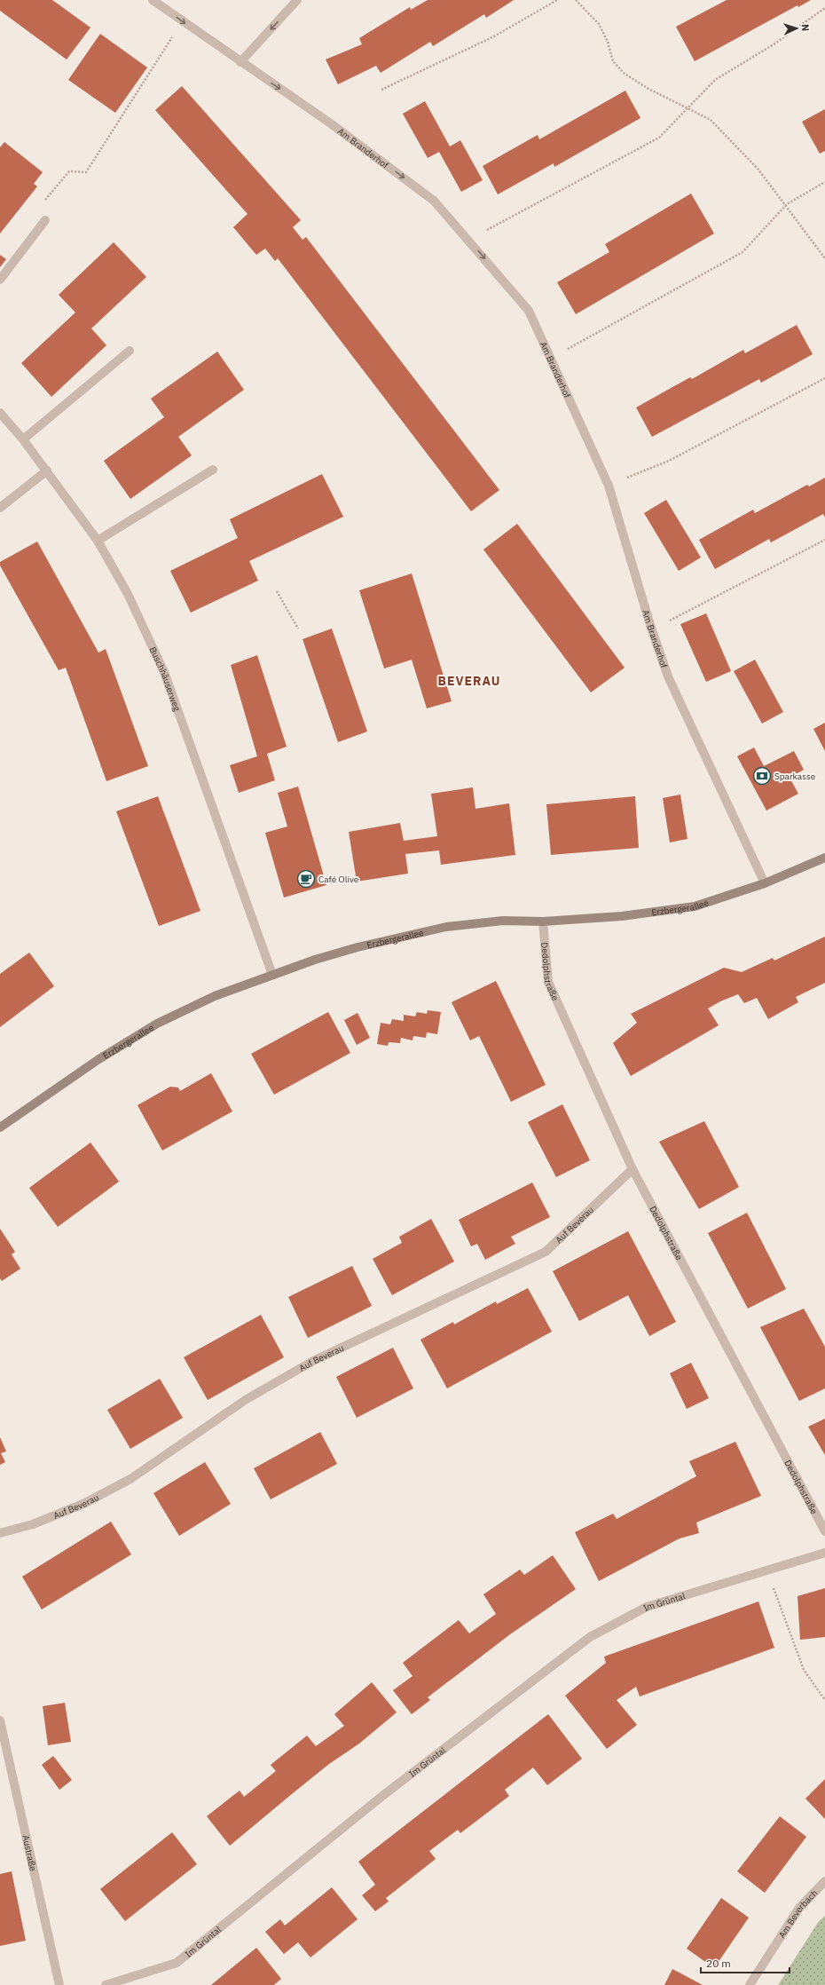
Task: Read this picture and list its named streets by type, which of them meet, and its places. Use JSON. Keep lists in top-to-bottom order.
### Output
{
  "streets": {
    "street": [
      "Am Branderhof",
      "Buschhäuserweg",
      "Erzbergerallee",
      "Dedolphstraße",
      "Auf Beverau",
      "Im Grüntal",
      "Austraße",
      "Am Beverbach"
    ]
  },
  "crossings": [
    ["Am Branderhof", "Erzbergerallee"],
    ["Buschhäuserweg", "Erzbergerallee"],
    ["Erzbergerallee", "Dedolphstraße"],
    ["Dedolphstraße", "Auf Beverau"]
  ],
  "one_way": ["Am Branderhof"],
  "districts": ["BEVERAU"],
  "places": {
    "bank": ["Sparkasse"],
    "cafe": ["Café Olive"]
  },
  "scale_bar": "20 m",
  "north": "right"
}
